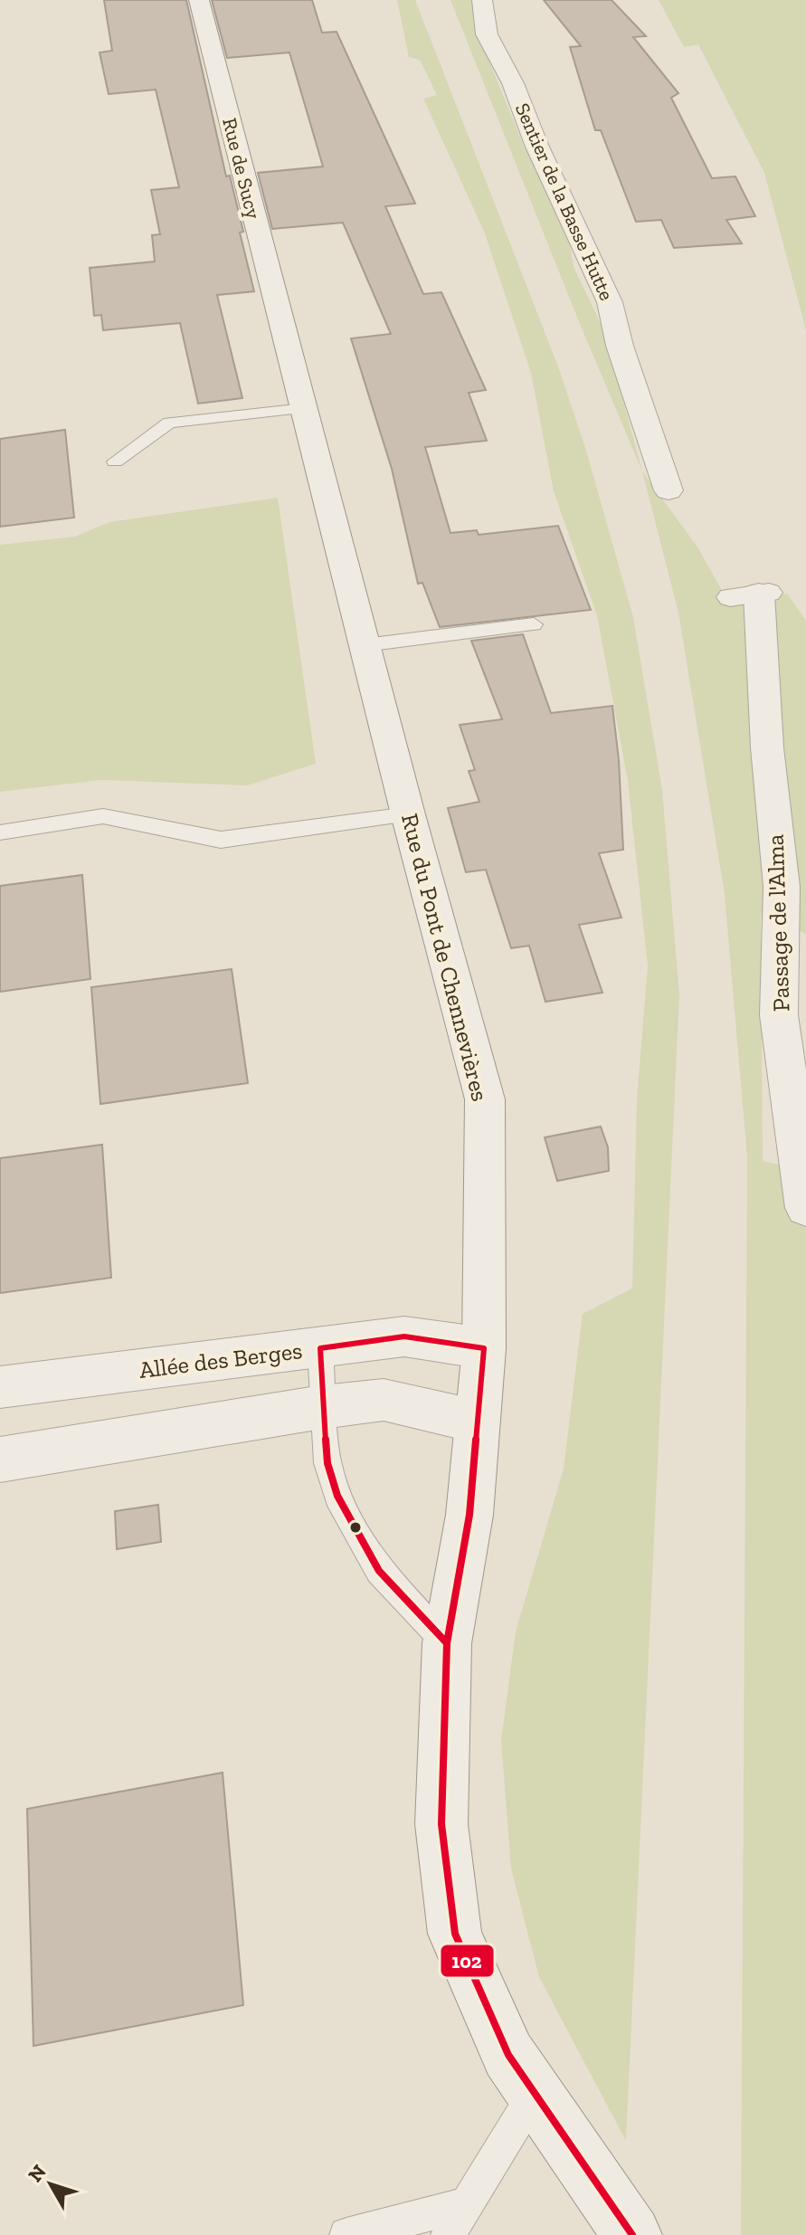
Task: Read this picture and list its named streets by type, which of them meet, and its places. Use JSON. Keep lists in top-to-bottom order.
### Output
{
  "streets": {
    "main road": [
      "Rue de Sucy",
      "Sentier de la Basse Hutte",
      "Passage de l'Alma",
      "Rue du Pont de Chennevières",
      "Allée des Berges"
    ]
  },
  "crossings": [
    ["Rue de Sucy", "Rue du Pont de Chennevières"],
    ["Rue du Pont de Chennevières", "Allée des Berges"]
  ],
  "lines": ["transit line 102"],
  "north": "top left"
}
